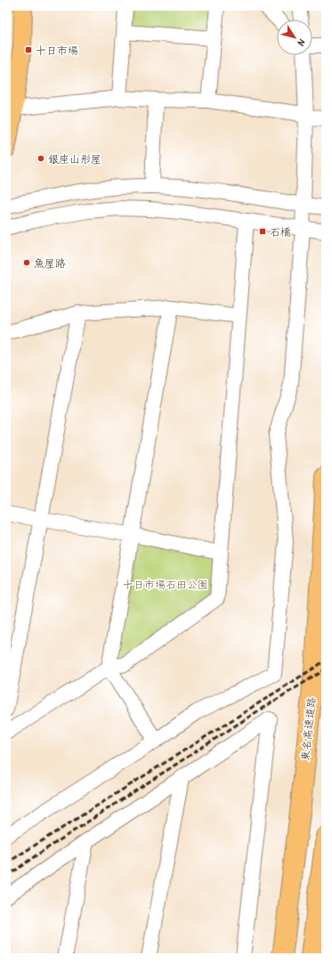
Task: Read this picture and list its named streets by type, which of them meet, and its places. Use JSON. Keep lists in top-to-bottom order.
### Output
{
  "streets": {
    "highway": ["東名高速道路"]
  },
  "parks": ["十日市場石田公園"],
  "places": {
    "transit": ["十日市場", "石橋"],
    "other": ["銀座山形屋", "魚屋路"]
  },
  "north": "bottom right"
}
